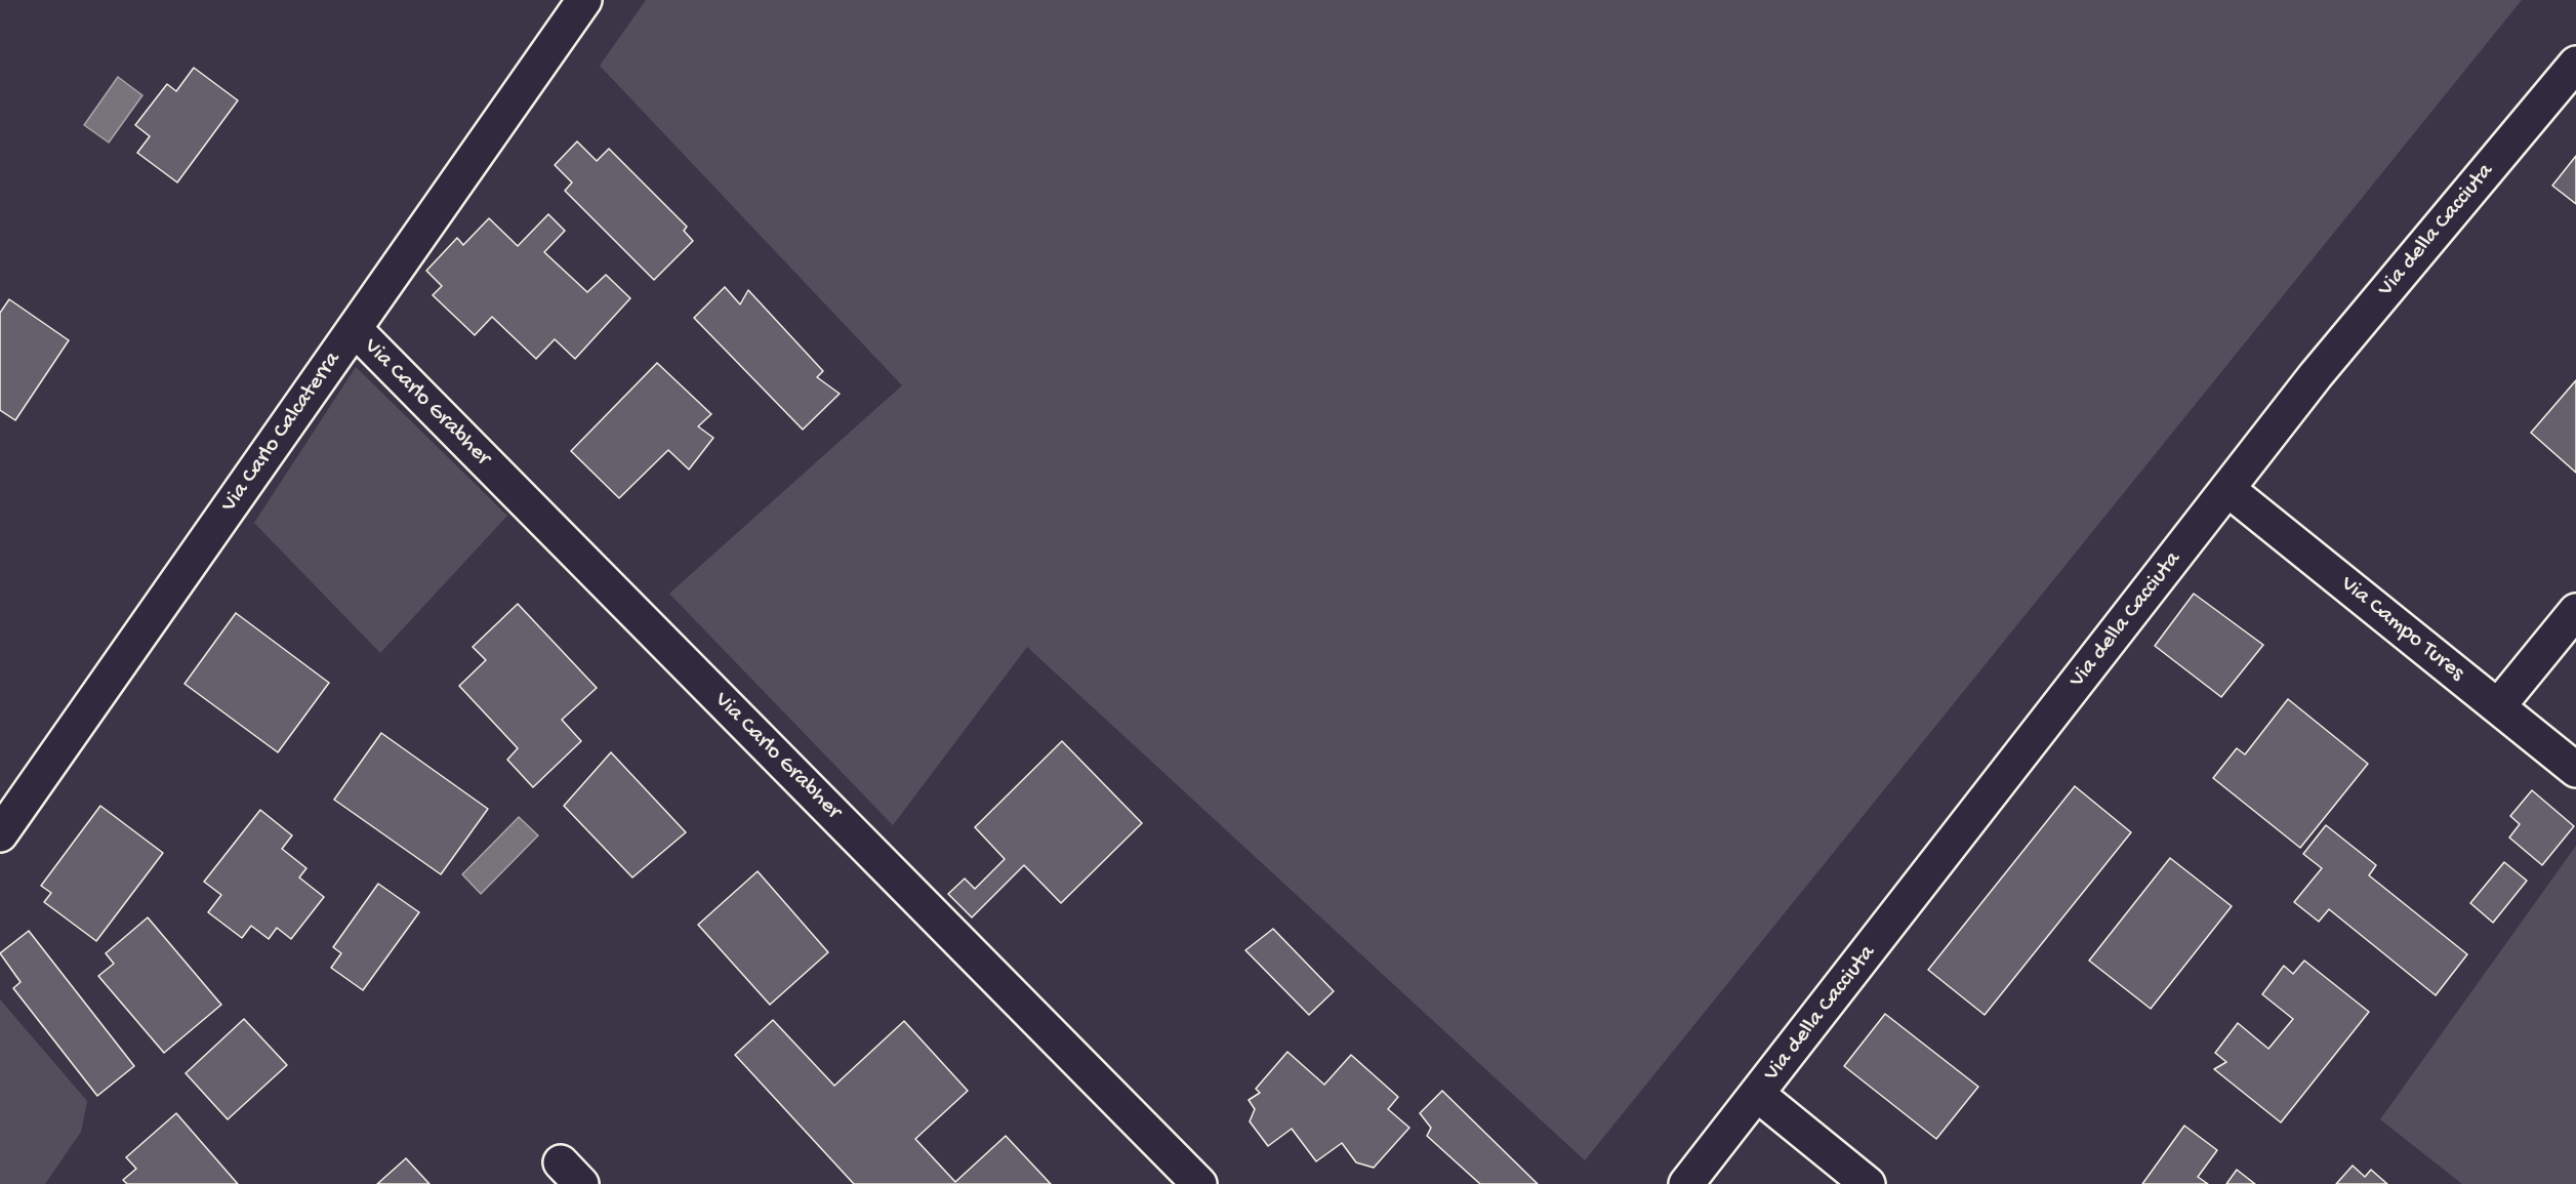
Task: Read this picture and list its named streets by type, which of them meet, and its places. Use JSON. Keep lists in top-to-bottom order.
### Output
{
  "streets": {
    "street": [
      "Via della Cacciuta",
      "Via Carlo Grabher",
      "Via Carlo Calcaterra",
      "Via Campo Tures"
    ]
  },
  "crossings": [
    ["Via della Cacciuta", "Via Campo Tures"],
    ["Via Carlo Grabher", "Via Carlo Calcaterra"]
  ]
}
